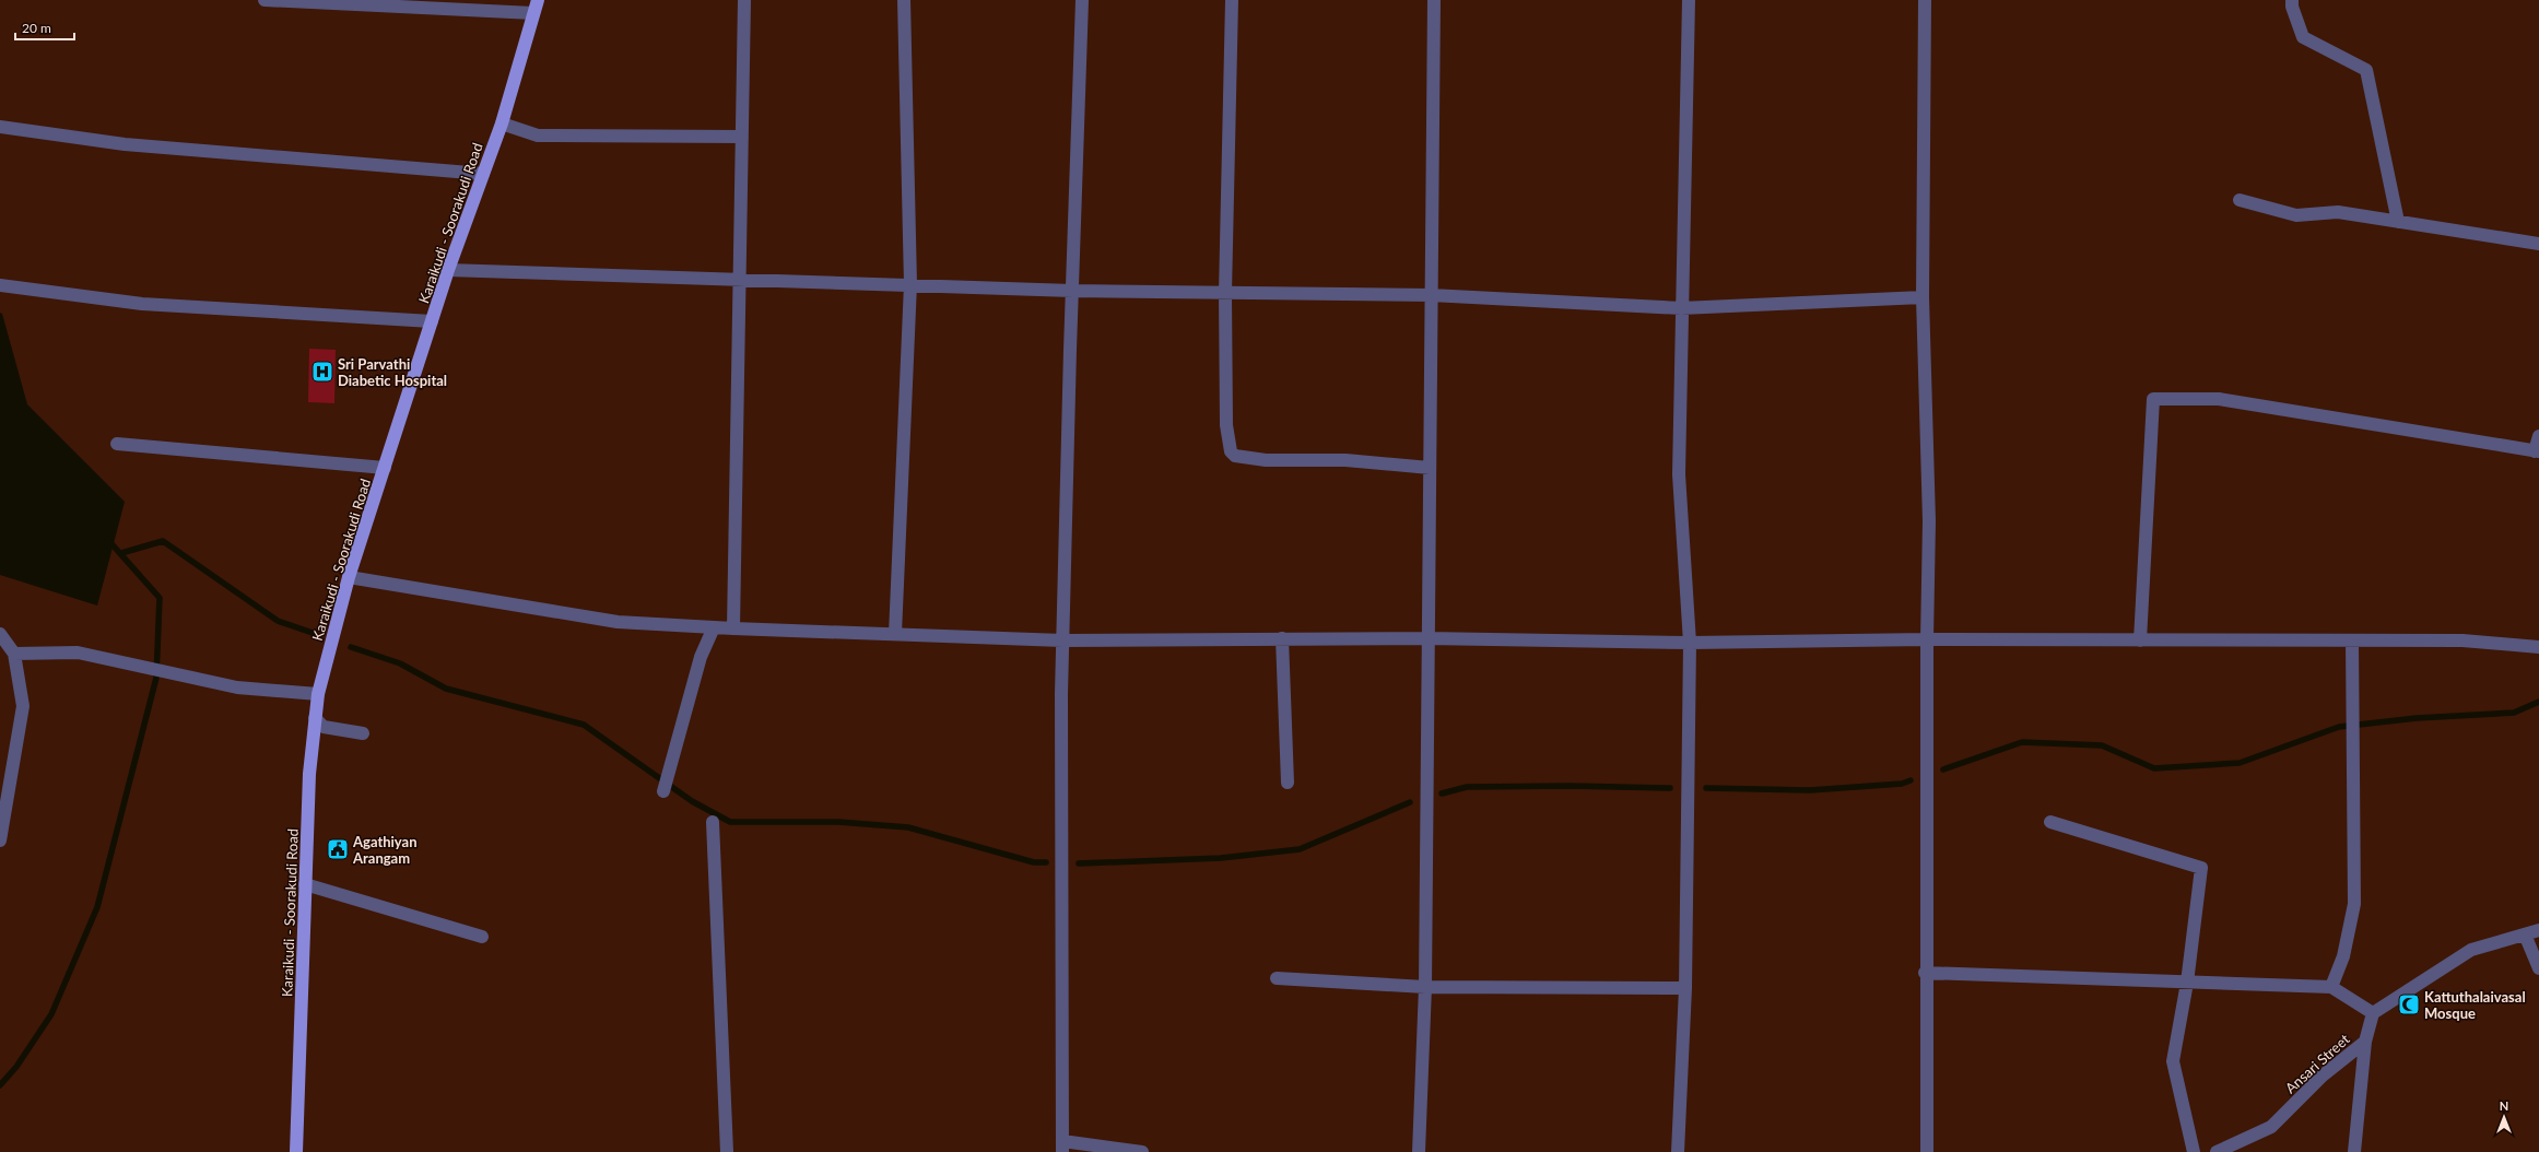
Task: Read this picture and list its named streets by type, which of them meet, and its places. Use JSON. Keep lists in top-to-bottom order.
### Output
{
  "streets": {
    "main road": ["Karaikudi - Soorakudi Road"],
    "street": ["Ansari Street"]
  },
  "places": {
    "hospital": ["Sri Parvathi Diabetic Hospital"],
    "public building": ["Agathiyan Arangam"],
    "mosque": ["Kattuthalaivasal Mosque"]
  },
  "scale_bar": "20 m",
  "north": "top"
}
